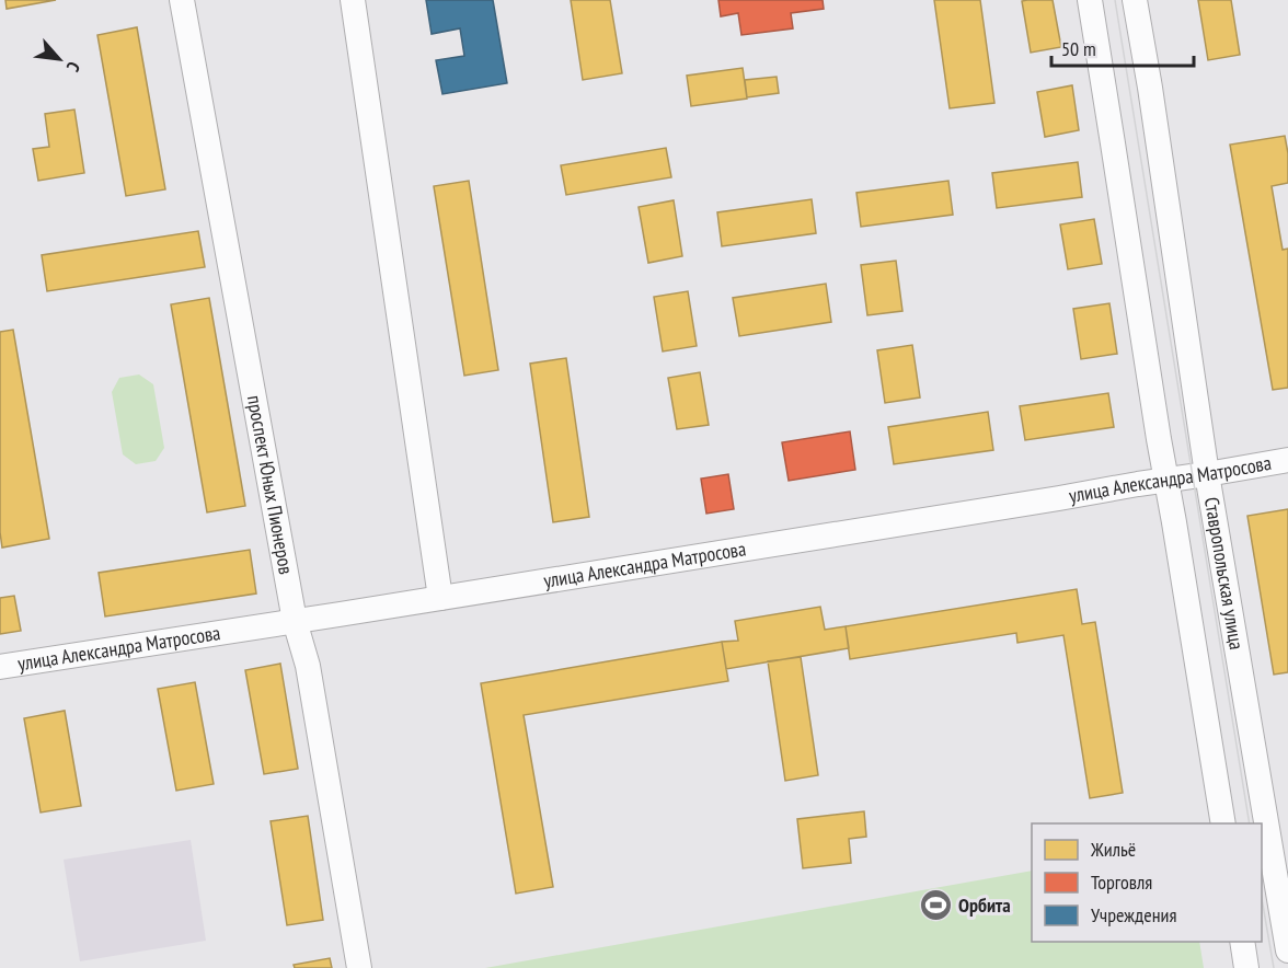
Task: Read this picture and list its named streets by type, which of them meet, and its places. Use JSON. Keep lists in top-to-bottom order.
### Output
{
  "streets": {
    "street": ["улица Александра Матросова", "проспект Юных Пионеров", "Ставропольская улица"]
  },
  "crossings": [
    ["улица Александра Матросова", "проспект Юных Пионеров"],
    ["улица Александра Матросова", "Ставропольская улица"]
  ],
  "places": {
    "sports": ["Орбита"]
  },
  "legend": ["Жильё", "Торговля", "Учреждения"],
  "scale_bar": "50 m",
  "north": "bottom right"
}
